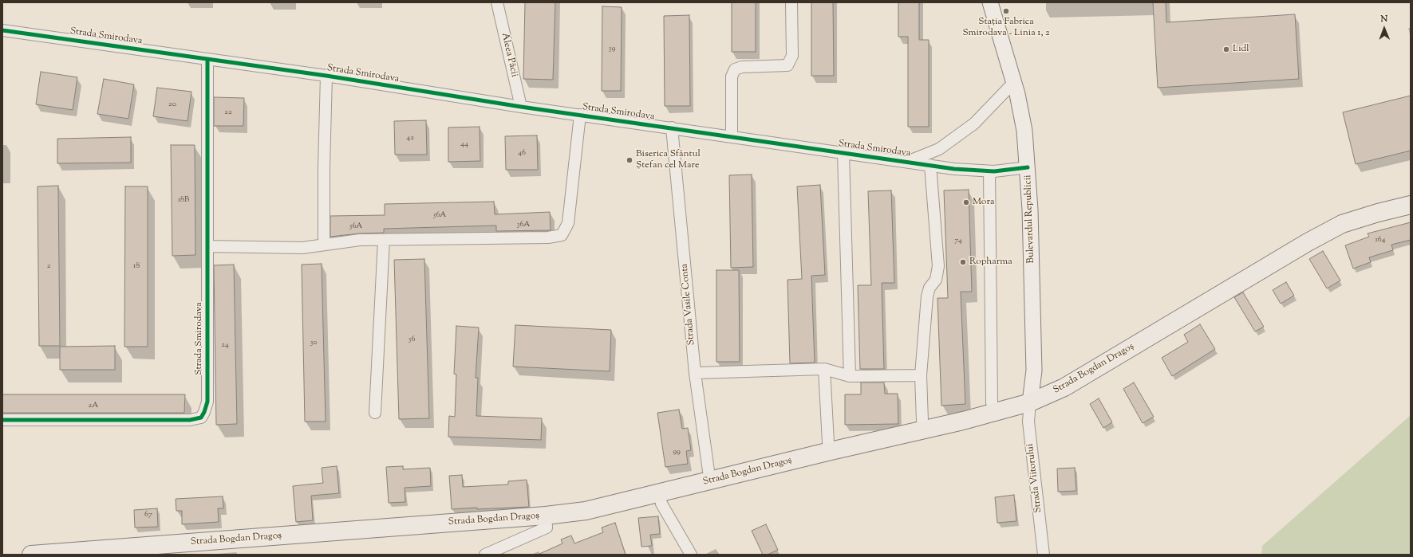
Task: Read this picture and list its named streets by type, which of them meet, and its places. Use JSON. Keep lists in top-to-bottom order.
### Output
{
  "streets": {
    "main road": ["Bulevardul Republicii", "Strada Bogdan Dragoș"],
    "street": [
      "Strada Smirodava",
      "Aleea Păcii",
      "Strada Vasile Conta",
      "Strada Viitorului"
    ]
  },
  "crossings": [
    ["Strada Smirodava", "Aleea Păcii"],
    ["Strada Smirodava", "Bulevardul Republicii"],
    ["Strada Smirodava", "Strada Vasile Conta"],
    ["Bulevardul Republicii", "Strada Bogdan Dragoș"],
    ["Bulevardul Republicii", "Strada Viitorului"],
    ["Strada Vasile Conta", "Strada Bogdan Dragoș"],
    ["Strada Bogdan Dragoș", "Strada Viitorului"]
  ],
  "places": [
    "Stația Fabrica Smirodava - Linia 1, 2",
    "Lidl",
    "Biserica Sfântul Ștefan cel Mare",
    "Mora",
    "Ropharma"
  ],
  "house_numbers": [
    "39",
    "20",
    "22",
    "42",
    "44",
    "46",
    "18B",
    "36A",
    "36A",
    "36A",
    "164",
    "74",
    "2",
    "18",
    "36",
    "30",
    "24",
    "2A",
    "99",
    "67"
  ],
  "north": "top"
}
